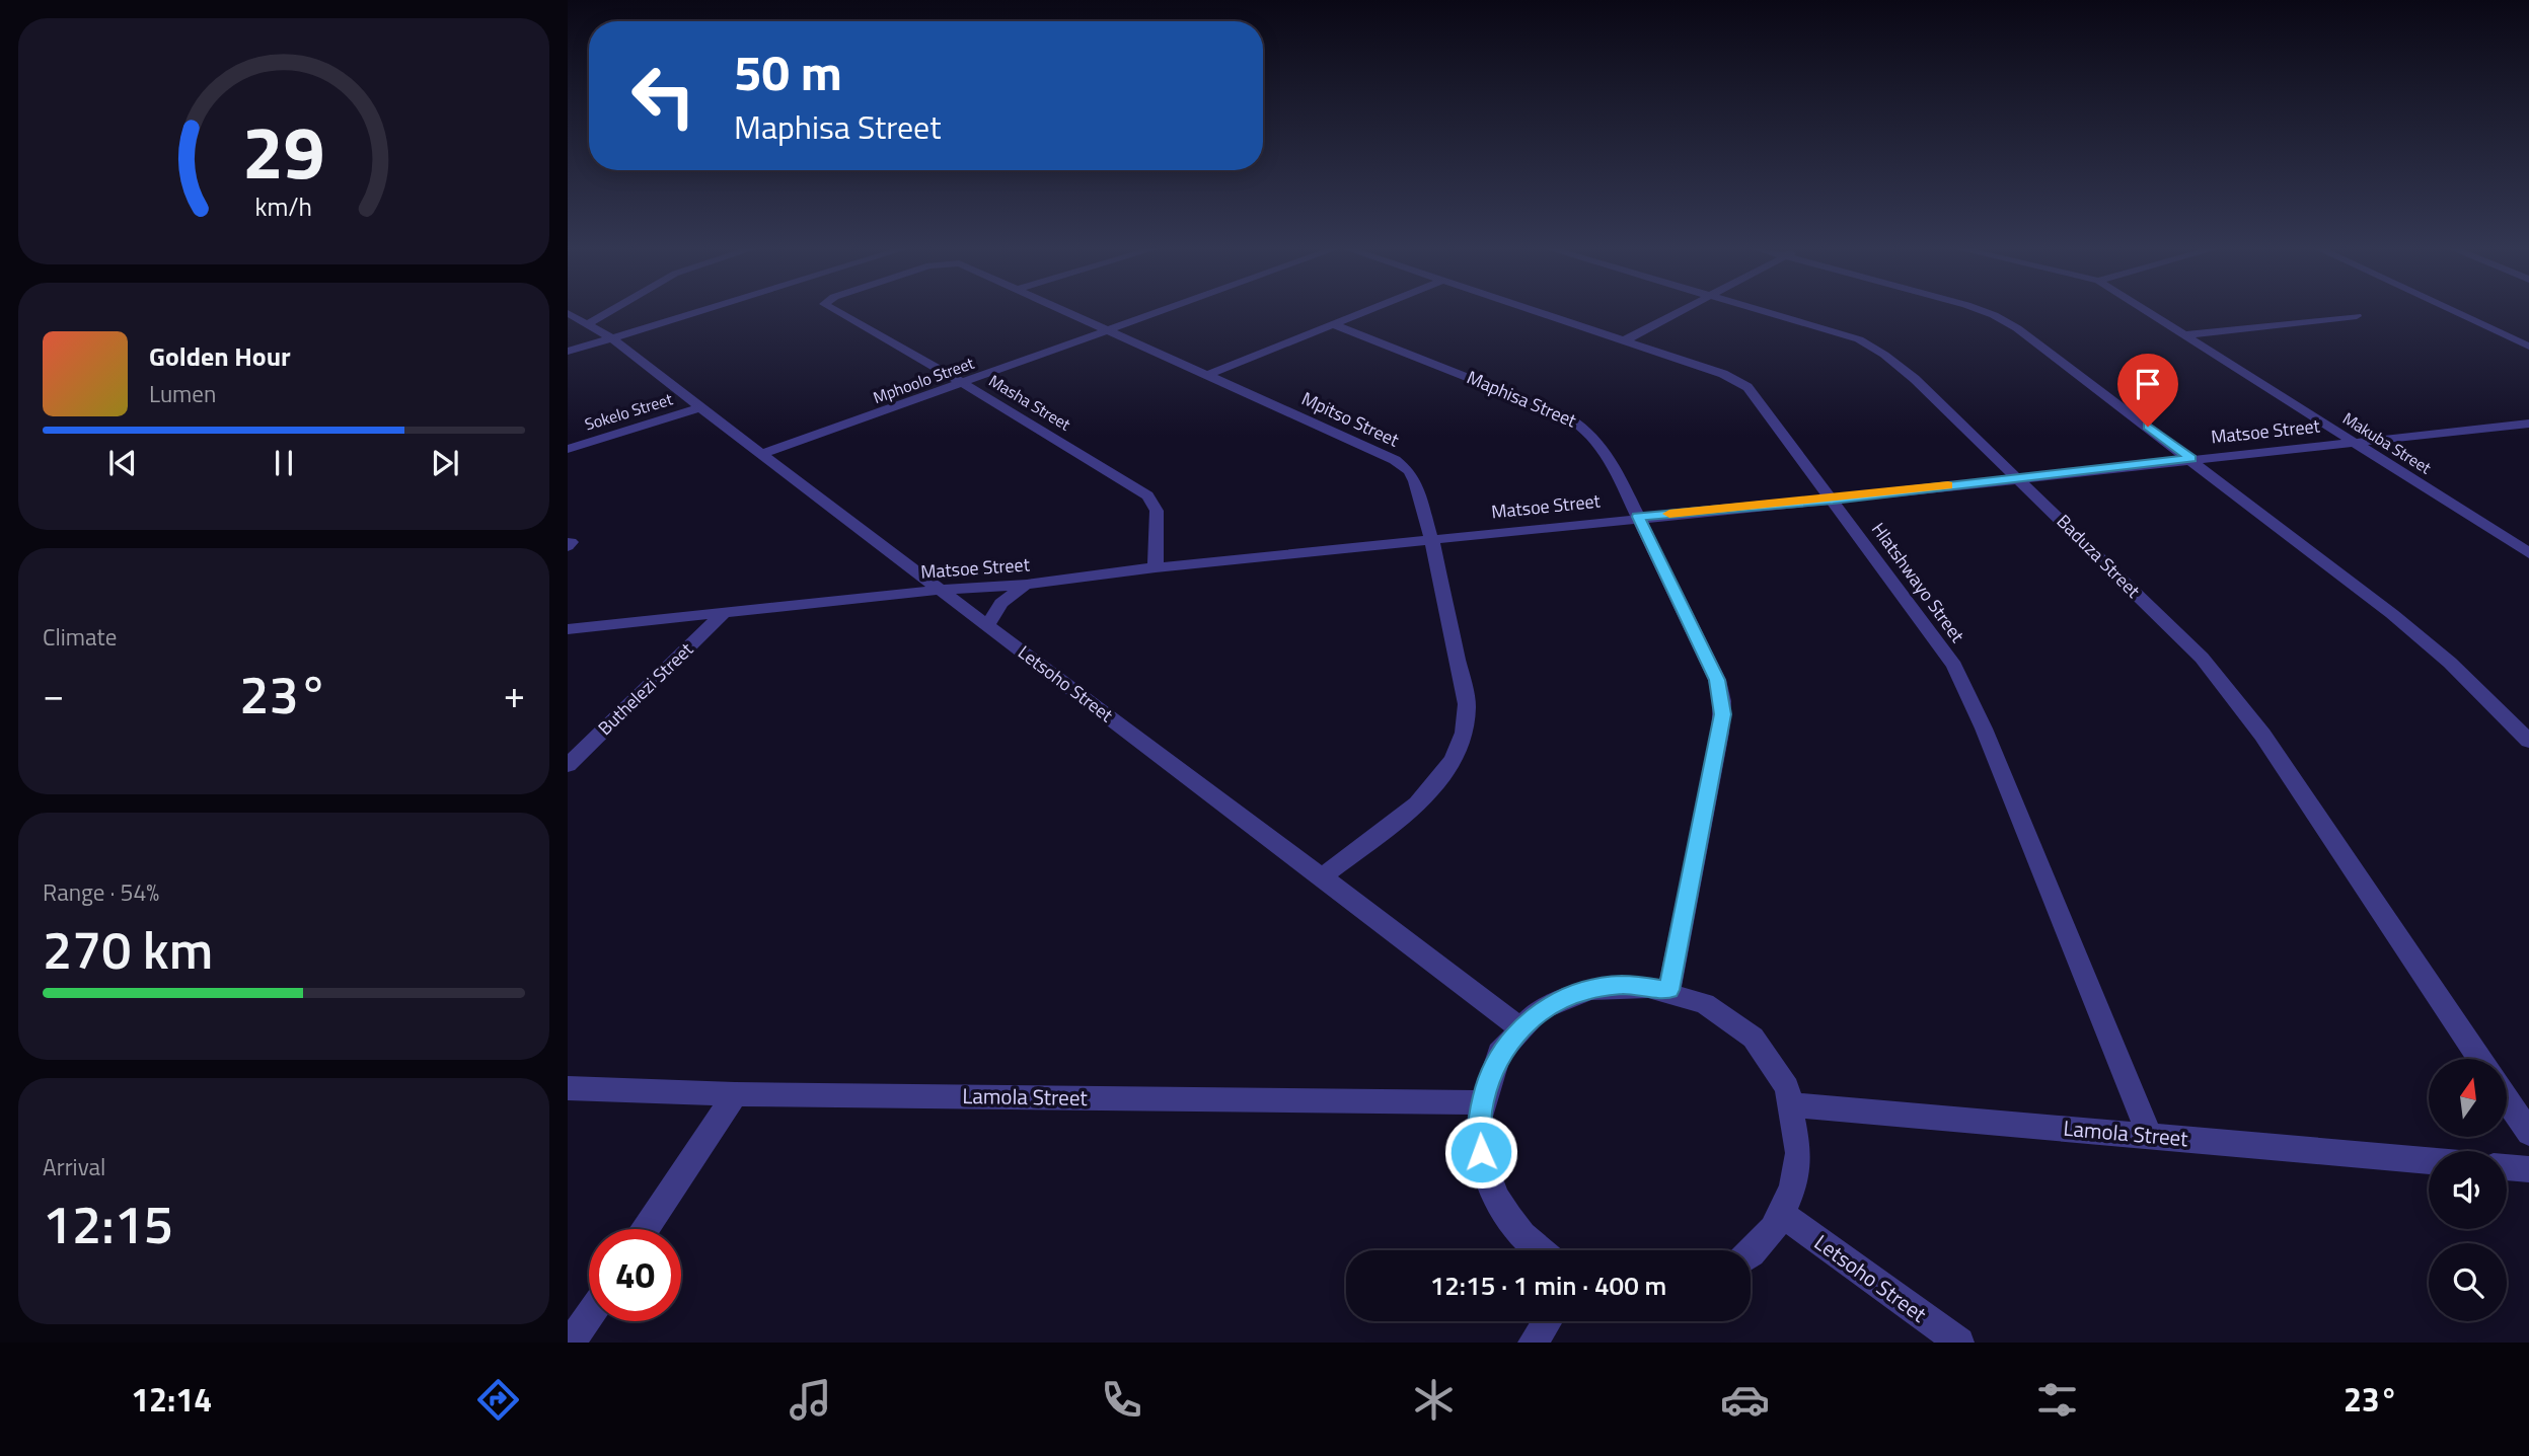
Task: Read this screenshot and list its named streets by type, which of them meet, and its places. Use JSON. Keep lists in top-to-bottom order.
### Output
{
  "streets": {
    "street": [
      "Mphoolo Street",
      "Maphisa Street",
      "Masha Street",
      "Sokelo Street",
      "Mpitso Street",
      "Matsoe Street",
      "Makuba Street",
      "Baduza Street",
      "Hlatshwayo Street",
      "Letsoho Street",
      "Buthelezi Street",
      "Lamola Street"
    ]
  },
  "crossings": [
    ["Mphoolo Street", "Masha Street"],
    ["Mphoolo Street", "Mpitso Street"],
    ["Mphoolo Street", "Letsoho Street"],
    ["Maphisa Street", "Matsoe Street"],
    ["Masha Street", "Matsoe Street"],
    ["Sokelo Street", "Letsoho Street"],
    ["Mpitso Street", "Matsoe Street"],
    ["Mpitso Street", "Letsoho Street"],
    ["Matsoe Street", "Makuba Street"],
    ["Matsoe Street", "Baduza Street"],
    ["Matsoe Street", "Hlatshwayo Street"],
    ["Matsoe Street", "Letsoho Street"],
    ["Matsoe Street", "Buthelezi Street"],
    ["Hlatshwayo Street", "Lamola Street"]
  ],
  "north": "top",
  "page": {
    "turn": ["50 m", "Maphisa Street"],
    "song": ["Golden Hour", "Lumen"],
    "tile": [
      "Climate",
      ["Range · 54%", "270 km"],
      ["Arrival", "12:15"]
    ],
    "heat": ["−", "23°", "+"],
    "limit": "40",
    "trip": "12:15 · 1 min · 400 m",
    "tabs": ["12:14", "23°"],
    "gauge": ["29", "km/h"]
  }
}
